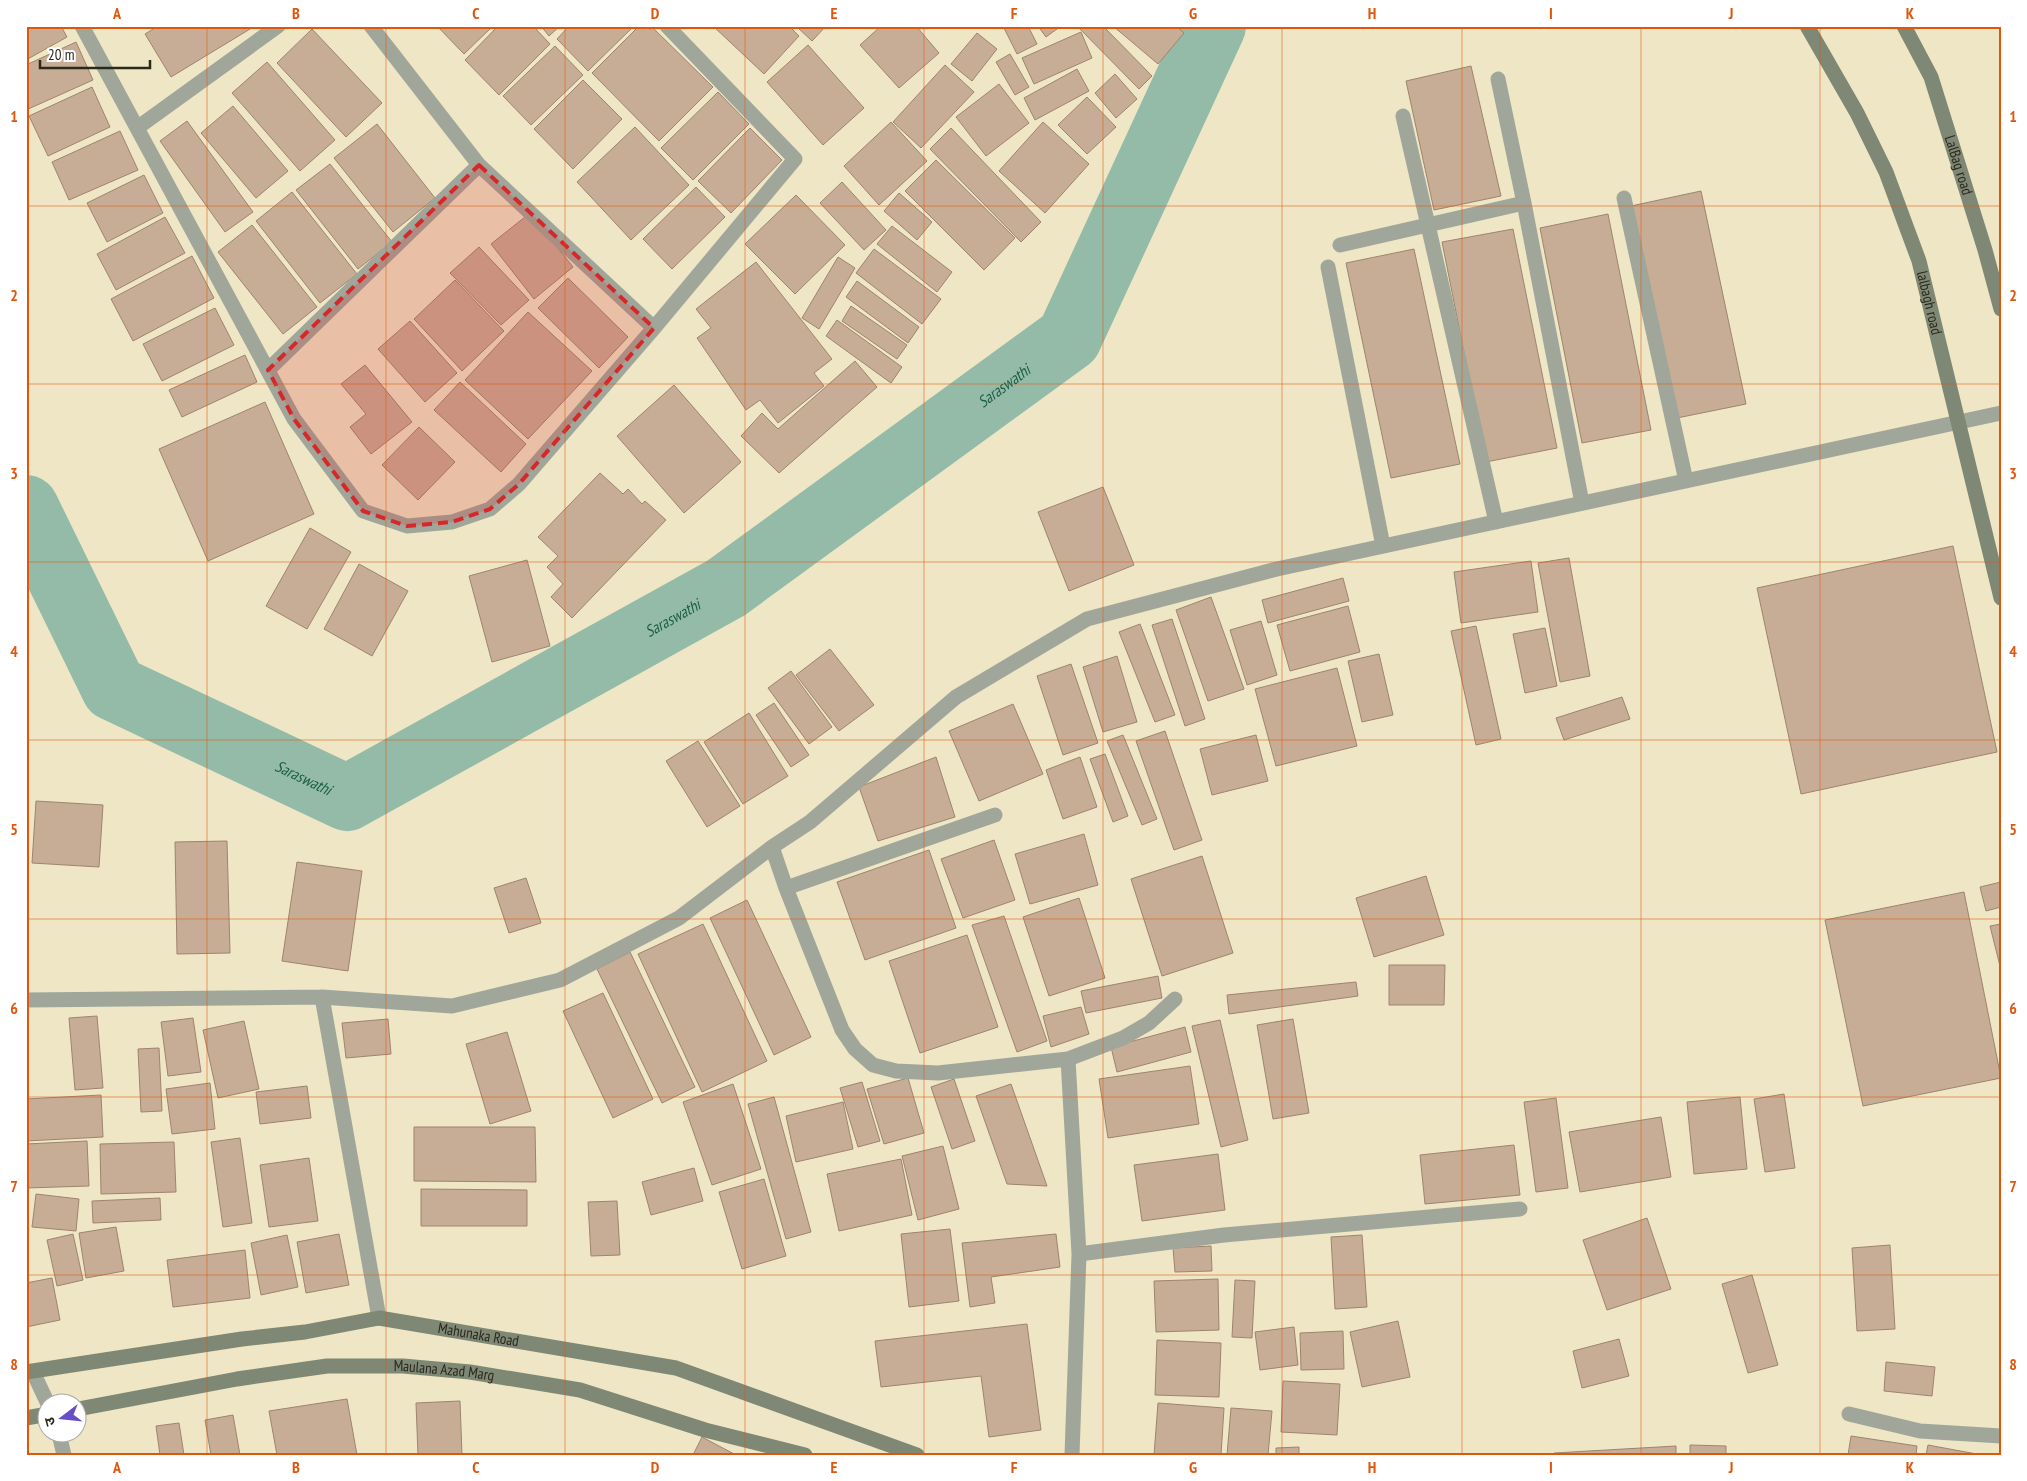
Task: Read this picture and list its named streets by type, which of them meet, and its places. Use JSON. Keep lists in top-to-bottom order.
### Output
{
  "streets": {
    "main road": [
      "LalBag road",
      "lalbagh road",
      "Mahunaka Road",
      "Maulana Azad Marg"
    ]
  },
  "water": ["Saraswathi"],
  "scale_bar": "20 m",
  "north": "left",
  "grid": {
    "columns": [
      "A",
      "B",
      "C",
      "D",
      "E",
      "F",
      "G",
      "H",
      "I",
      "J",
      "K"
    ],
    "rows": [
      "1",
      "2",
      "3",
      "4",
      "5",
      "6",
      "7",
      "8"
    ]
  }
}
